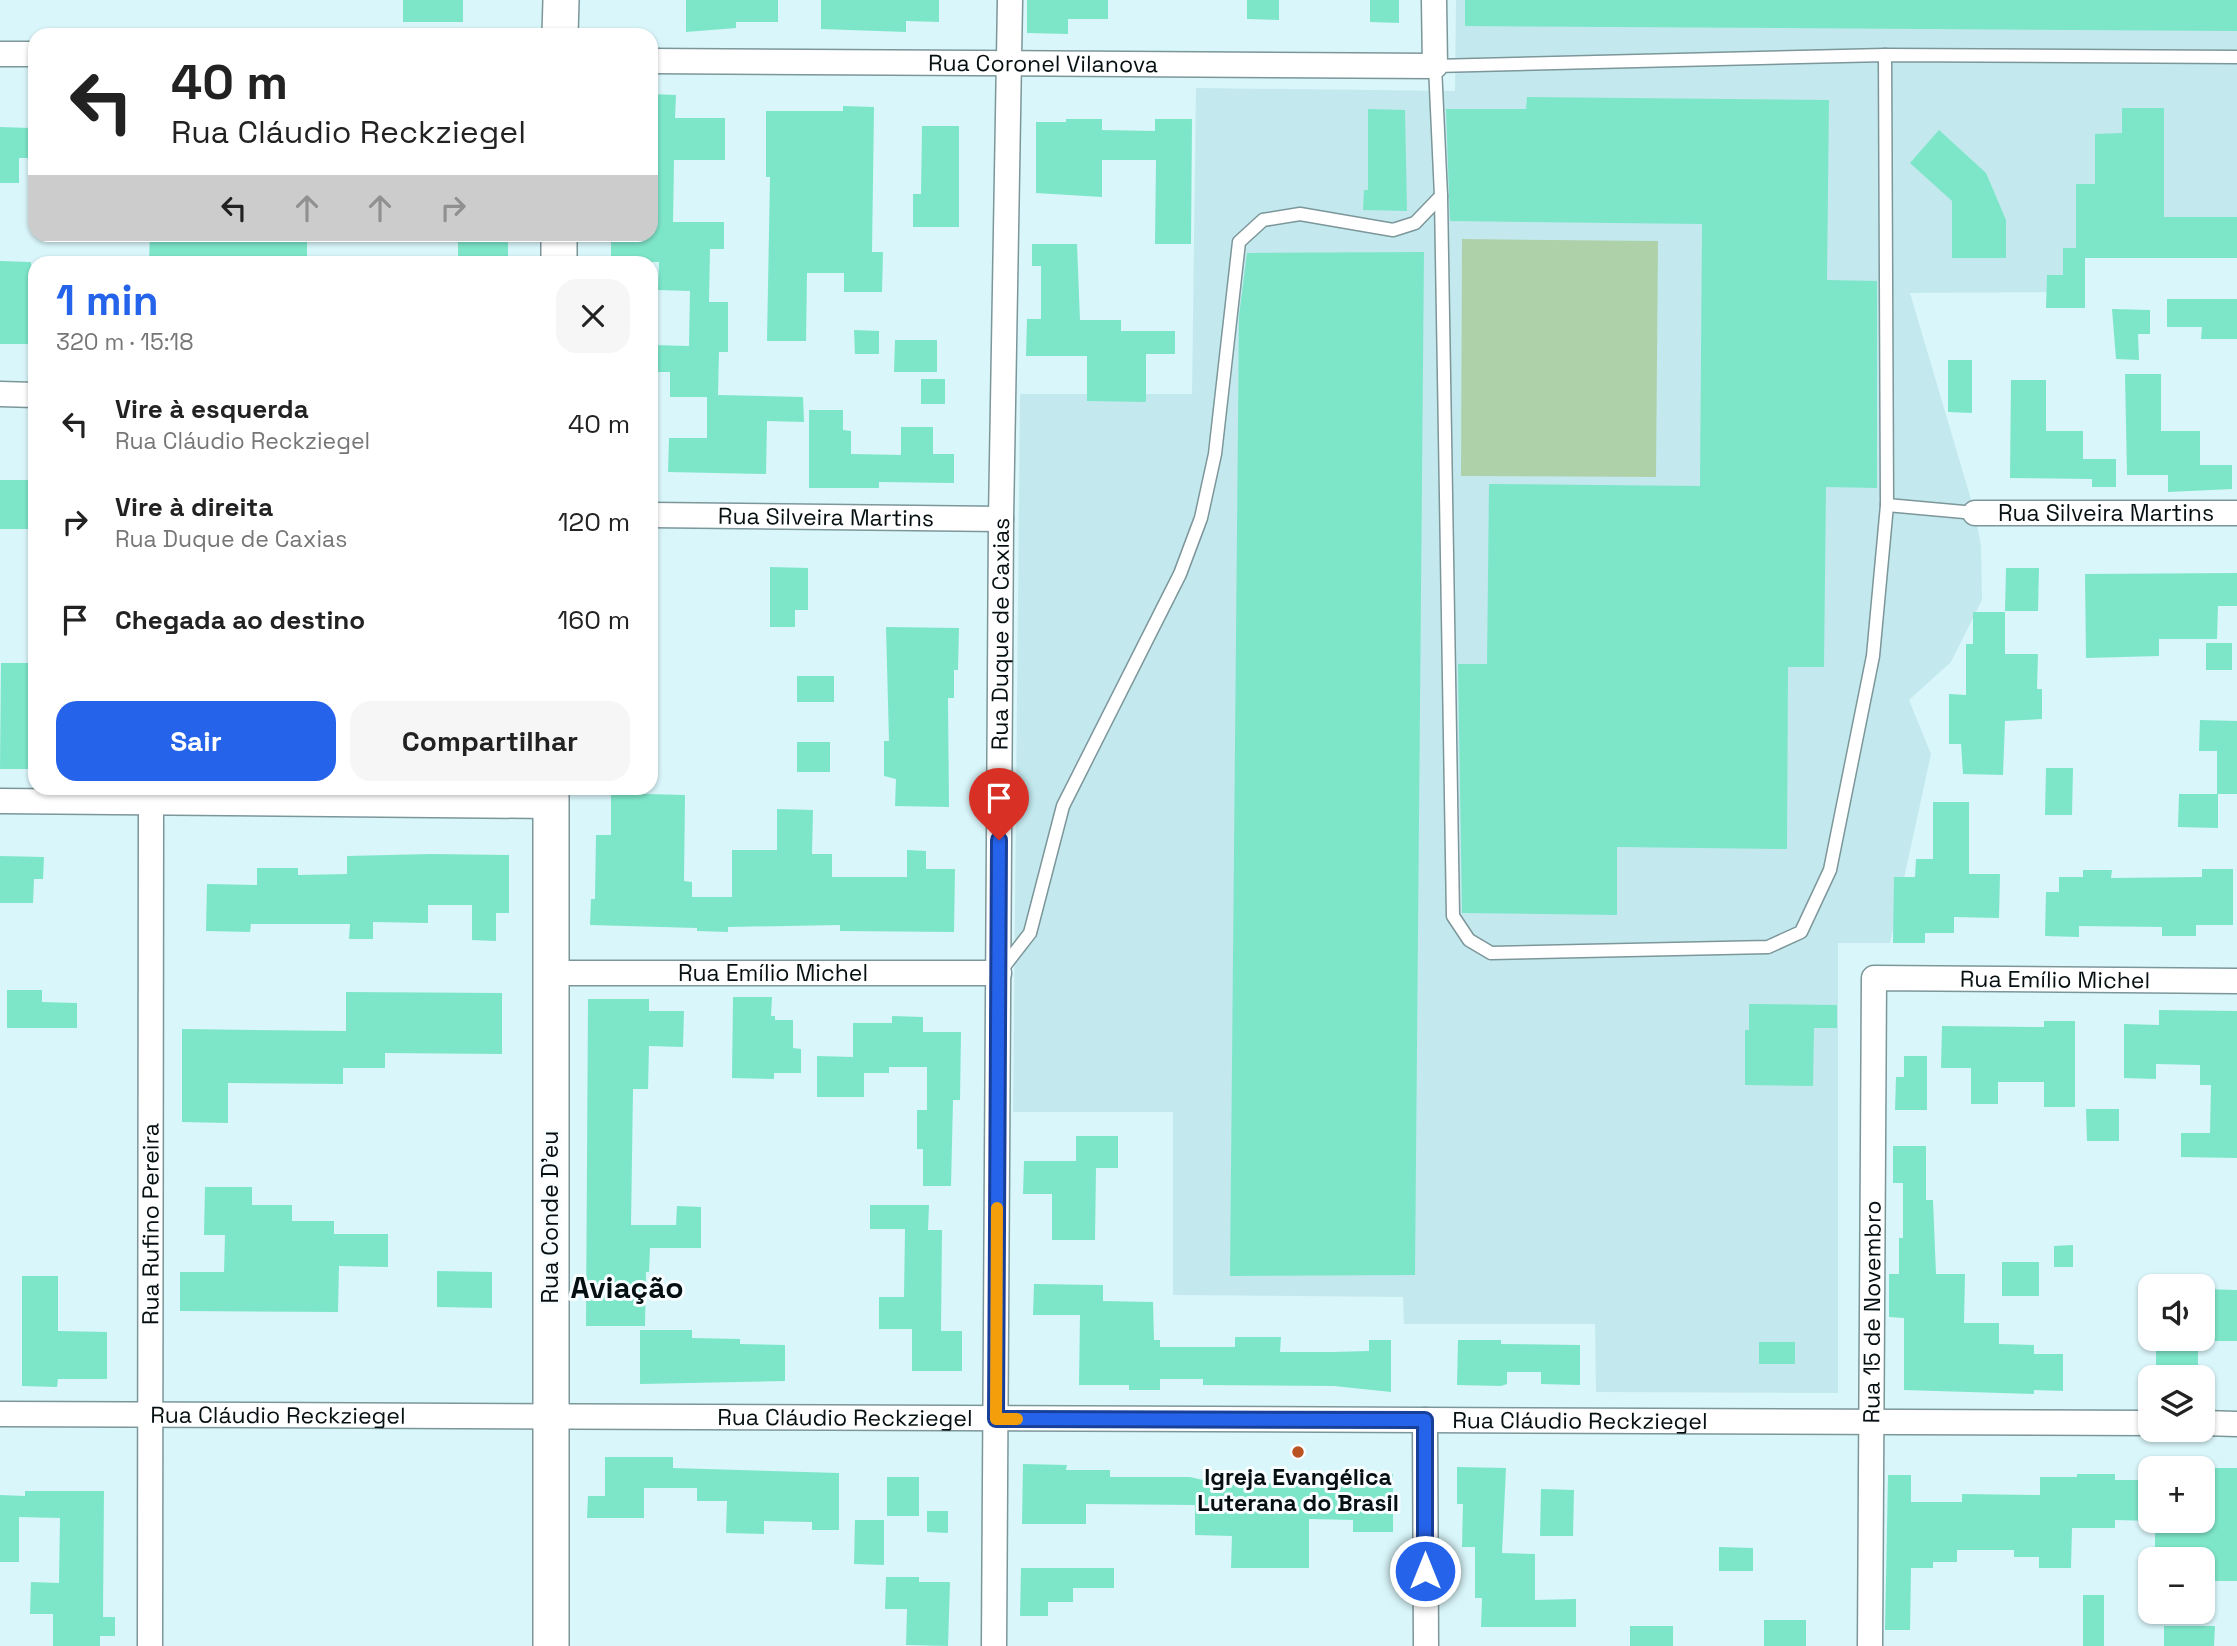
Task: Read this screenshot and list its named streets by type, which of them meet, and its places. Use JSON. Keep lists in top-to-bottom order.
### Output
{
  "streets": {
    "street": [
      "Rua Coronel Vilanova",
      "Rua Silveira Martins",
      "Rua Duque de Caxias",
      "Rua Emílio Michel",
      "Rua Conde D'eu",
      "Rua Rufino Pereira",
      "Rua 15 de Novembro",
      "Rua Cláudio Reckziegel"
    ]
  },
  "crossings": [
    ["Rua Coronel Vilanova", "Rua Duque de Caxias"],
    ["Rua Silveira Martins", "Rua Duque de Caxias"],
    ["Rua Duque de Caxias", "Rua Emílio Michel"],
    ["Rua Duque de Caxias", "Rua Cláudio Reckziegel"],
    ["Rua Emílio Michel", "Rua Conde D'eu"],
    ["Rua Emílio Michel", "Rua 15 de Novembro"],
    ["Rua Conde D'eu", "Rua Cláudio Reckziegel"],
    ["Rua Rufino Pereira", "Rua Cláudio Reckziegel"],
    ["Rua 15 de Novembro", "Rua Cláudio Reckziegel"]
  ],
  "districts": ["Aviação"],
  "places": ["Igreja Evangélica Luterana do Brasil"],
  "page": {
    "turn": ["40 m", "Rua Cláudio Reckziegel"],
    "heading": ["1 min", "320 m · 15:18"],
    "list": [
      {
        "name": "Vire à esquerda",
        "note": "Rua Cláudio Reckziegel",
        "value": "40 m"
      },
      {
        "name": "Vire à direita",
        "note": "Rua Duque de Caxias",
        "value": "120 m"
      },
      {
        "name": "Chegada ao destino",
        "value": "160 m"
      }
    ],
    "buttons": ["Sair", "Compartilhar"],
    "map_buttons": ["+", "−"]
  }
}
